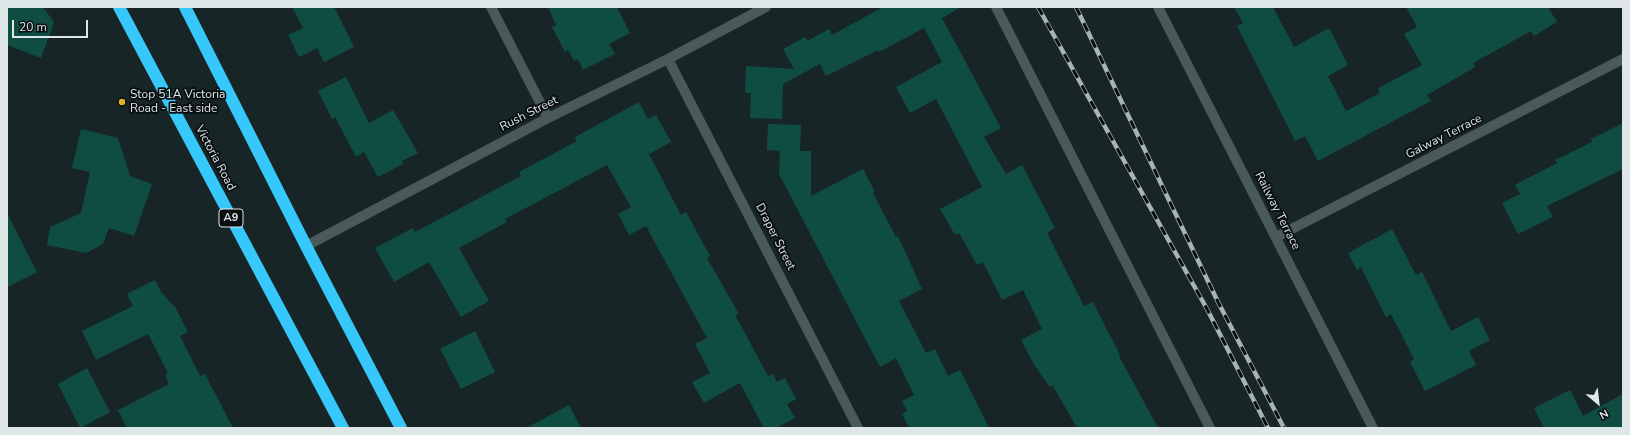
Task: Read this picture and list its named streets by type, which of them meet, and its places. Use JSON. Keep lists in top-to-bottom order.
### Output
{
  "streets": {
    "highway": ["Victoria Road", "A9"],
    "street": [
      "Rush Street",
      "Galway Terrace",
      "Railway Terrace",
      "Draper Street"
    ]
  },
  "crossings": [
    ["Rush Street", "Draper Street"],
    ["Galway Terrace", "Railway Terrace"]
  ],
  "places": ["Stop 51A Victoria Road - East side"],
  "scale_bar": "20 m",
  "north": "bottom right"
}
